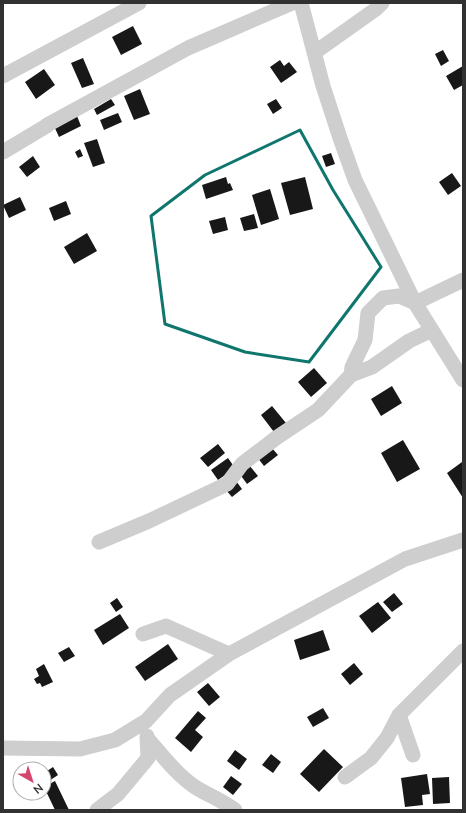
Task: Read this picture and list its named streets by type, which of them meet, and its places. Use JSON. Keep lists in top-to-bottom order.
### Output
{
  "north": "bottom right"
}
